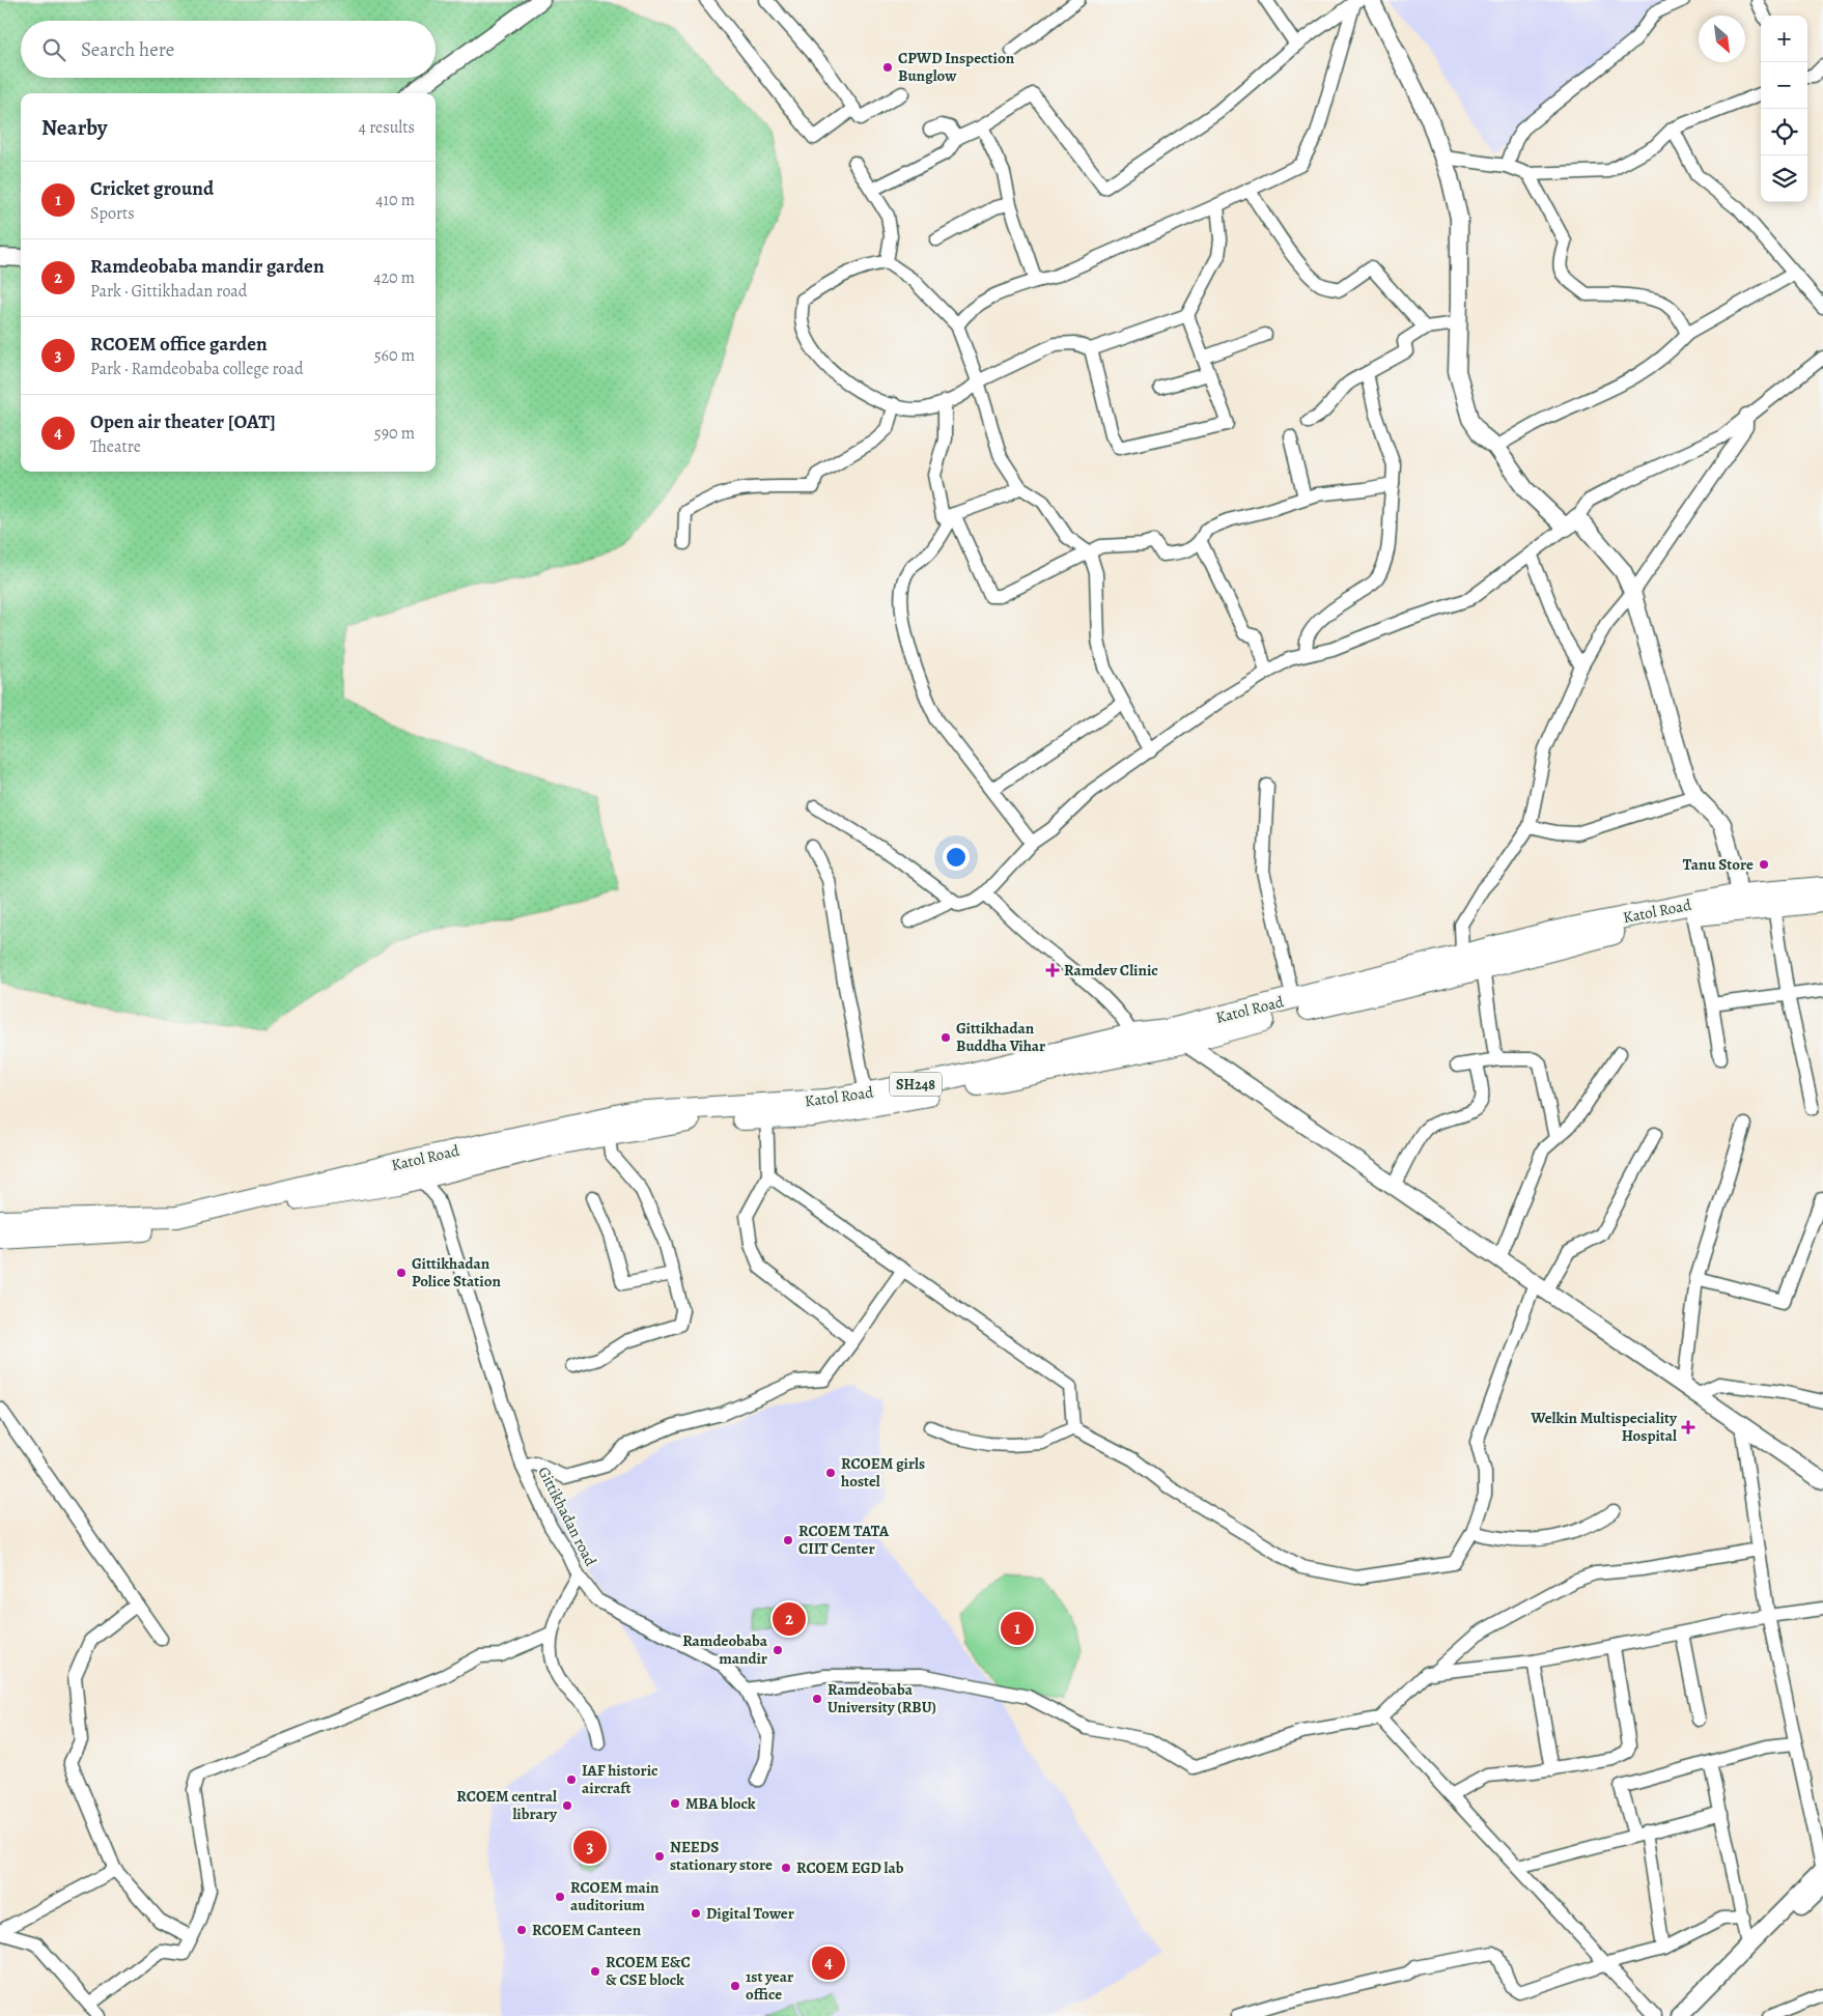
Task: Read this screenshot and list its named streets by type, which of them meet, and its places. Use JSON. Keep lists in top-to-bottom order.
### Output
{
  "streets": {
    "main road": ["Katol Road", "SH248"],
    "street": ["Gittikhadan road"]
  },
  "crossings": [
    ["Katol Road", "Gittikhadan road"]
  ],
  "places": {
    "other": [
      "CPWD Inspection Bunglow",
      "Tanu Store",
      "Gittikhadan Buddha Vihar",
      "Gittikhadan Police Station",
      "RCOEM girls hostel",
      "RCOEM TATA CIIT Center",
      "Ramdeobaba mandir",
      "Ramdeobaba University (RBU)",
      "IAF historic aircraft",
      "MBA block",
      "RCOEM central library",
      "NEEDS stationary store",
      "RCOEM EGD lab",
      "RCOEM main auditorium",
      "Digital Tower",
      "RCOEM Canteen",
      "RCOEM E&C & CSE block",
      "1st year office"
    ],
    "health": ["Ramdev Clinic", "Welkin Multispeciality Hospital"]
  },
  "north": "bottom right",
  "page": {
    "map_buttons": ["+", "−"],
    "search": "Search here",
    "heading": ["Nearby", "4 results"],
    "list": [
      {
        "mark": "1",
        "name": "Cricket ground",
        "note": "Sports",
        "value": "410 m"
      },
      {
        "mark": "2",
        "name": "Ramdeobaba mandir garden",
        "note": "Park · Gittikhadan road",
        "value": "420 m"
      },
      {
        "mark": "3",
        "name": "RCOEM office garden",
        "note": "Park · Ramdeobaba college road",
        "value": "560 m"
      },
      {
        "mark": "4",
        "name": "Open air theater [OAT]",
        "note": "Theatre",
        "value": "590 m"
      }
    ],
    "pins": [
      "2",
      "1",
      "3",
      "4"
    ]
  }
}
